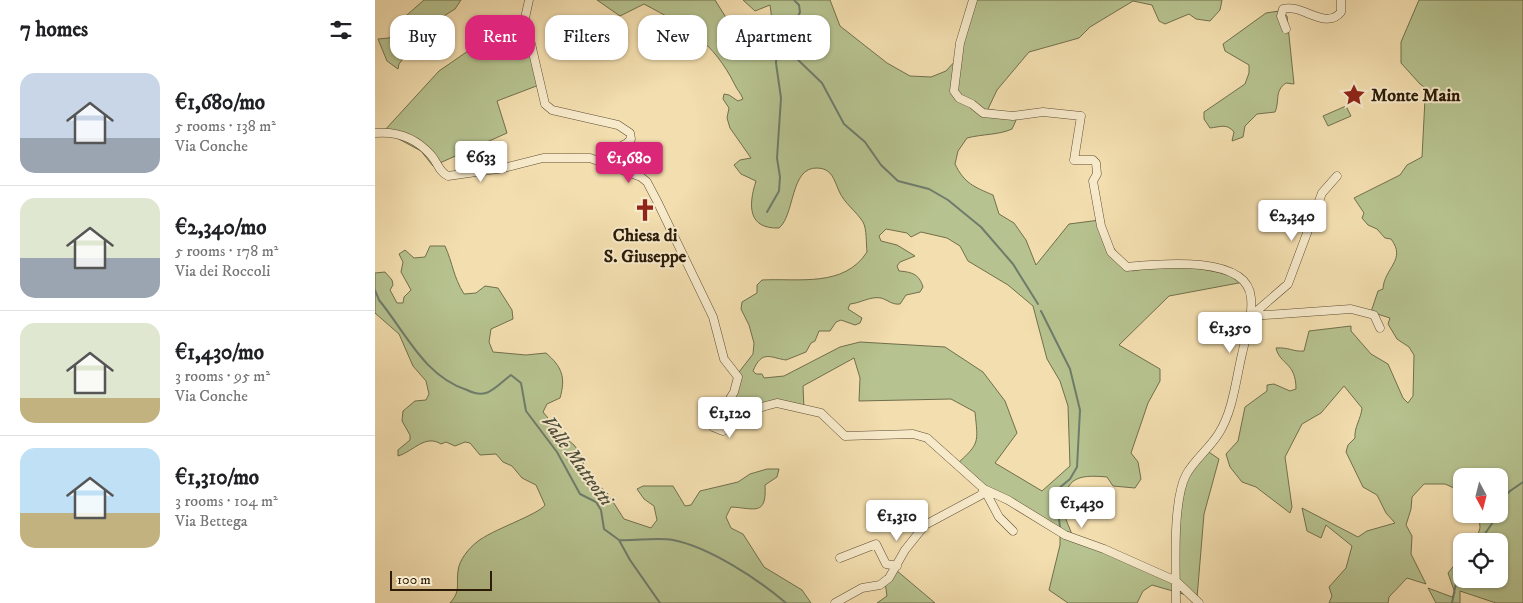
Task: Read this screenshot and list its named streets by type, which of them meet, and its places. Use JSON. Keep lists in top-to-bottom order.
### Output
{
  "water": ["Valle Matteotti"],
  "places": {
    "place": ["Monte Main"],
    "church": ["Chiesa di S. Giuseppe"]
  },
  "scale_bar": "100 m",
  "north": "bottom",
  "page": {
    "heading": "7 homes",
    "chip": [
      "Buy",
      "Rent",
      "Filters",
      "New",
      "Apartment"
    ],
    "list": [
      {
        "name": "€1,680/mo",
        "note": "5 rooms · 138 m² · Via Conche"
      },
      {
        "name": "€2,340/mo",
        "note": "5 rooms · 178 m² · Via dei Roccoli"
      },
      {
        "name": "€1,430/mo",
        "note": "3 rooms · 95 m² · Via Conche"
      },
      {
        "name": "€1,310/mo",
        "note": "3 rooms · 104 m² · Via Bettega"
      }
    ],
    "price": [
      "€633",
      "€1,680",
      "€2,340",
      "€1,350",
      "€1,120",
      "€1,430",
      "€1,310"
    ],
    "scale": "100 m"
  }
}
